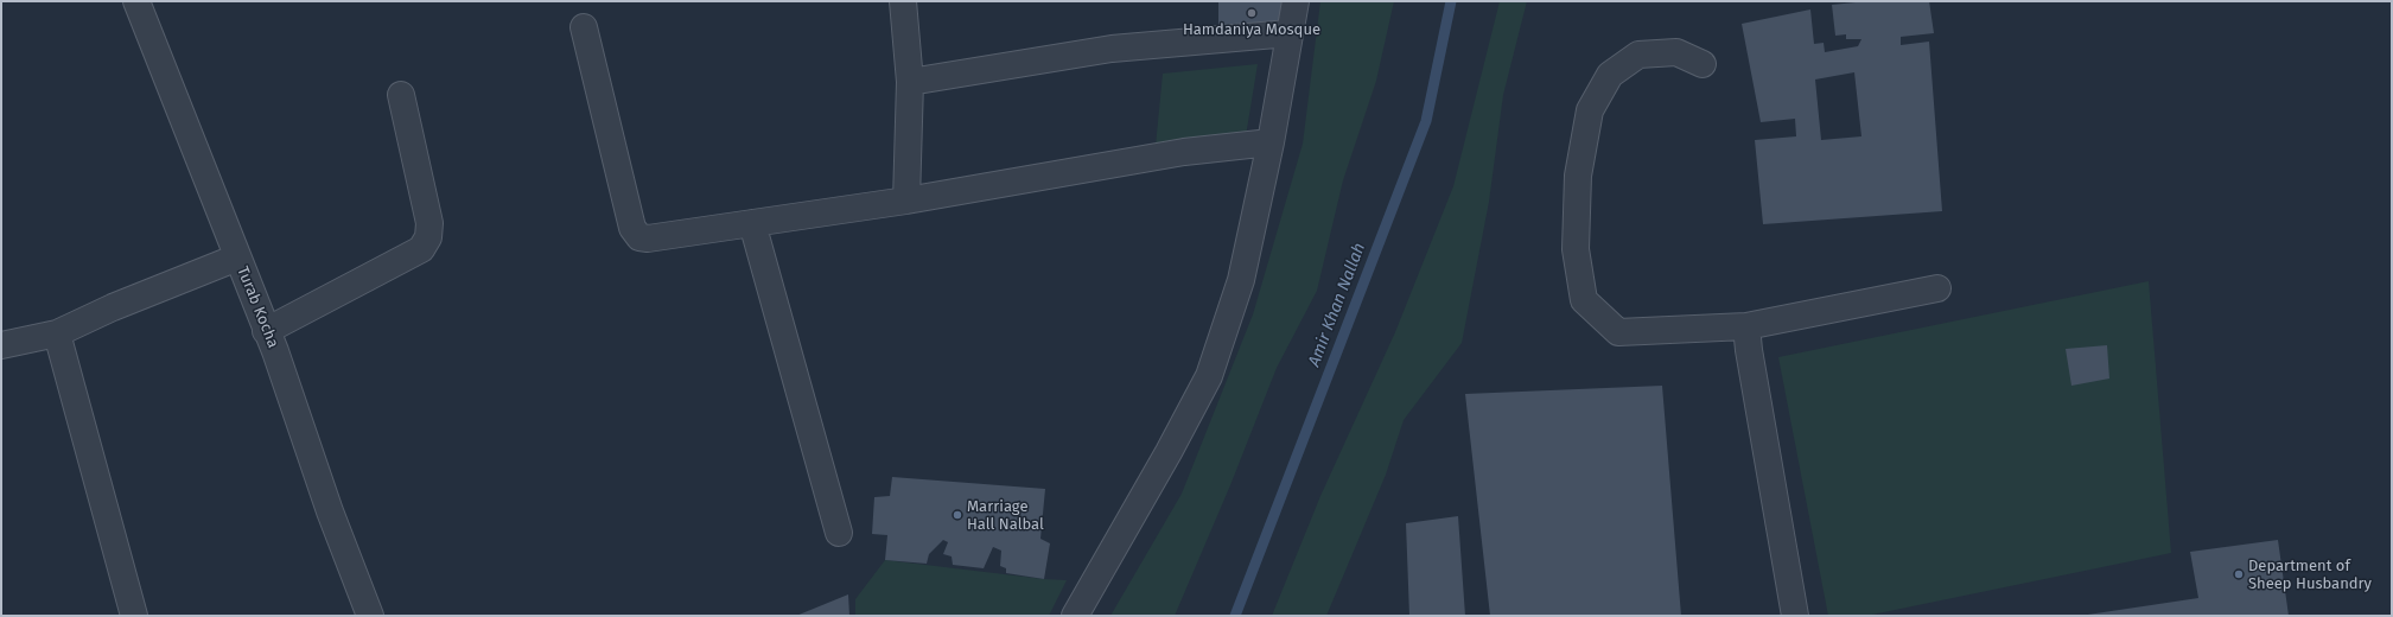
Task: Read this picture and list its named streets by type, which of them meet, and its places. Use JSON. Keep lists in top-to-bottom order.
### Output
{
  "streets": {
    "street": ["Turab Kocha"]
  },
  "water": ["Amir Khan Nallah"],
  "places": ["Hamdaniya Mosque", "Marriage Hall Nalbal", "Department of Sheep Husbandry"]
}
